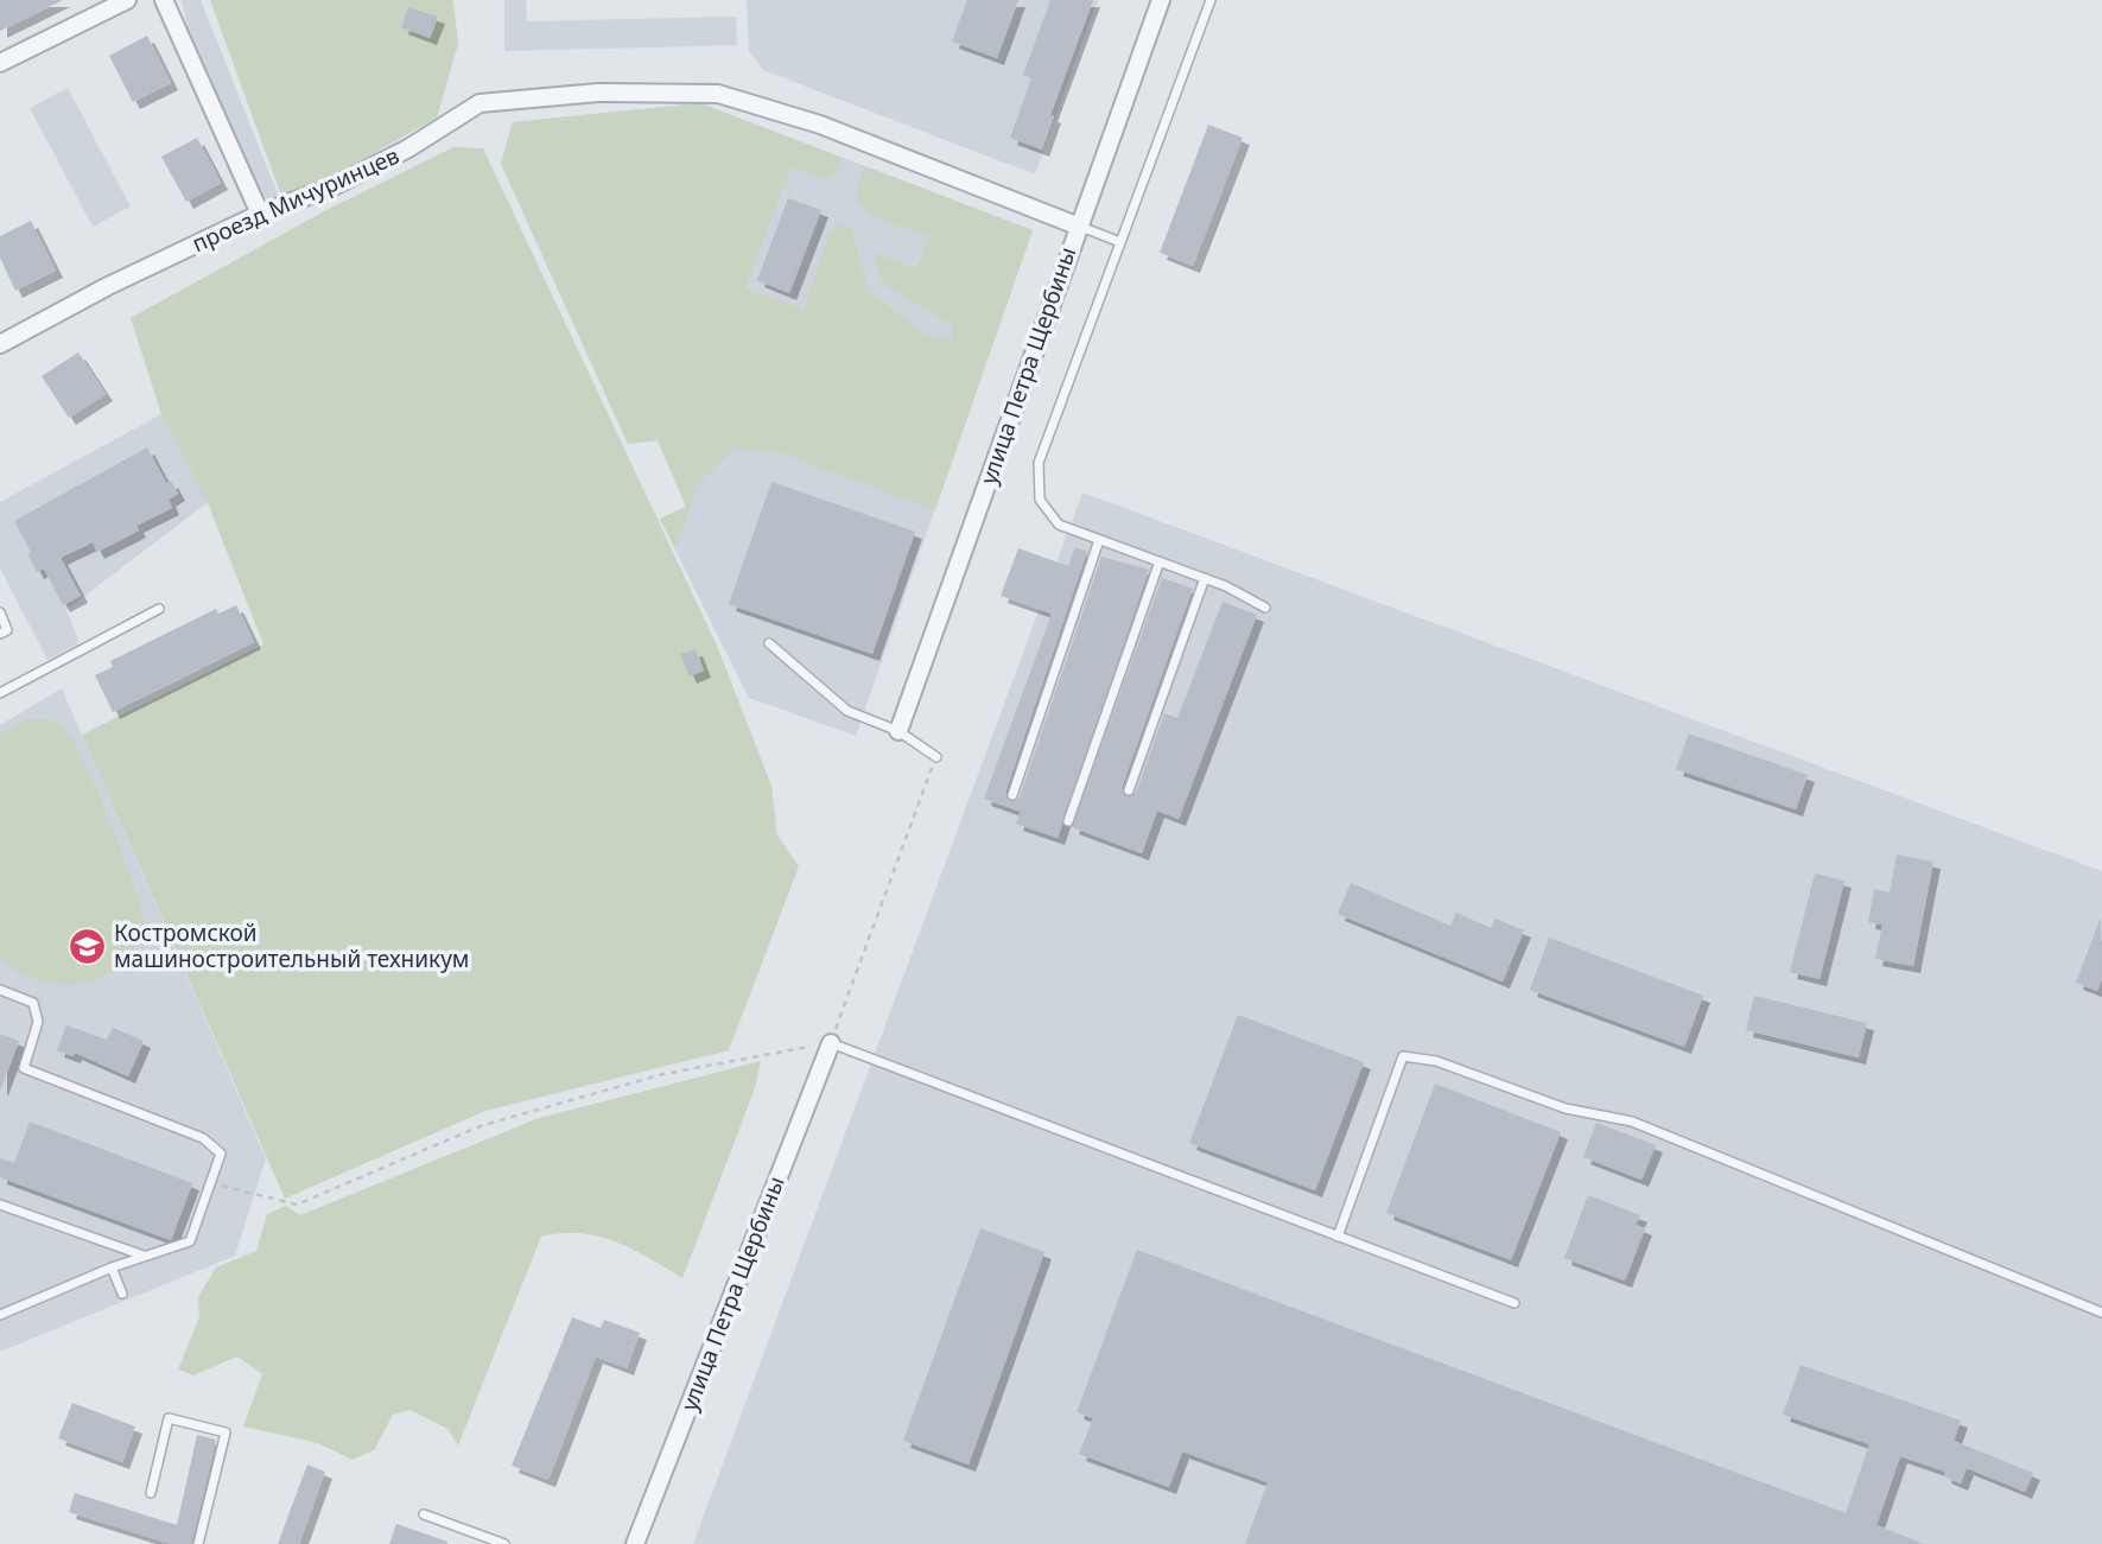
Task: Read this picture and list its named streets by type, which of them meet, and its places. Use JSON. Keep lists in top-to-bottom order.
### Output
{
  "streets": {
    "street": ["проезд Мичуринцев", "улица Петра Щербины"]
  },
  "crossings": [
    ["проезд Мичуринцев", "улица Петра Щербины"]
  ],
  "places": {
    "school or university": ["Костромской машиностроительный техникум"]
  }
}
